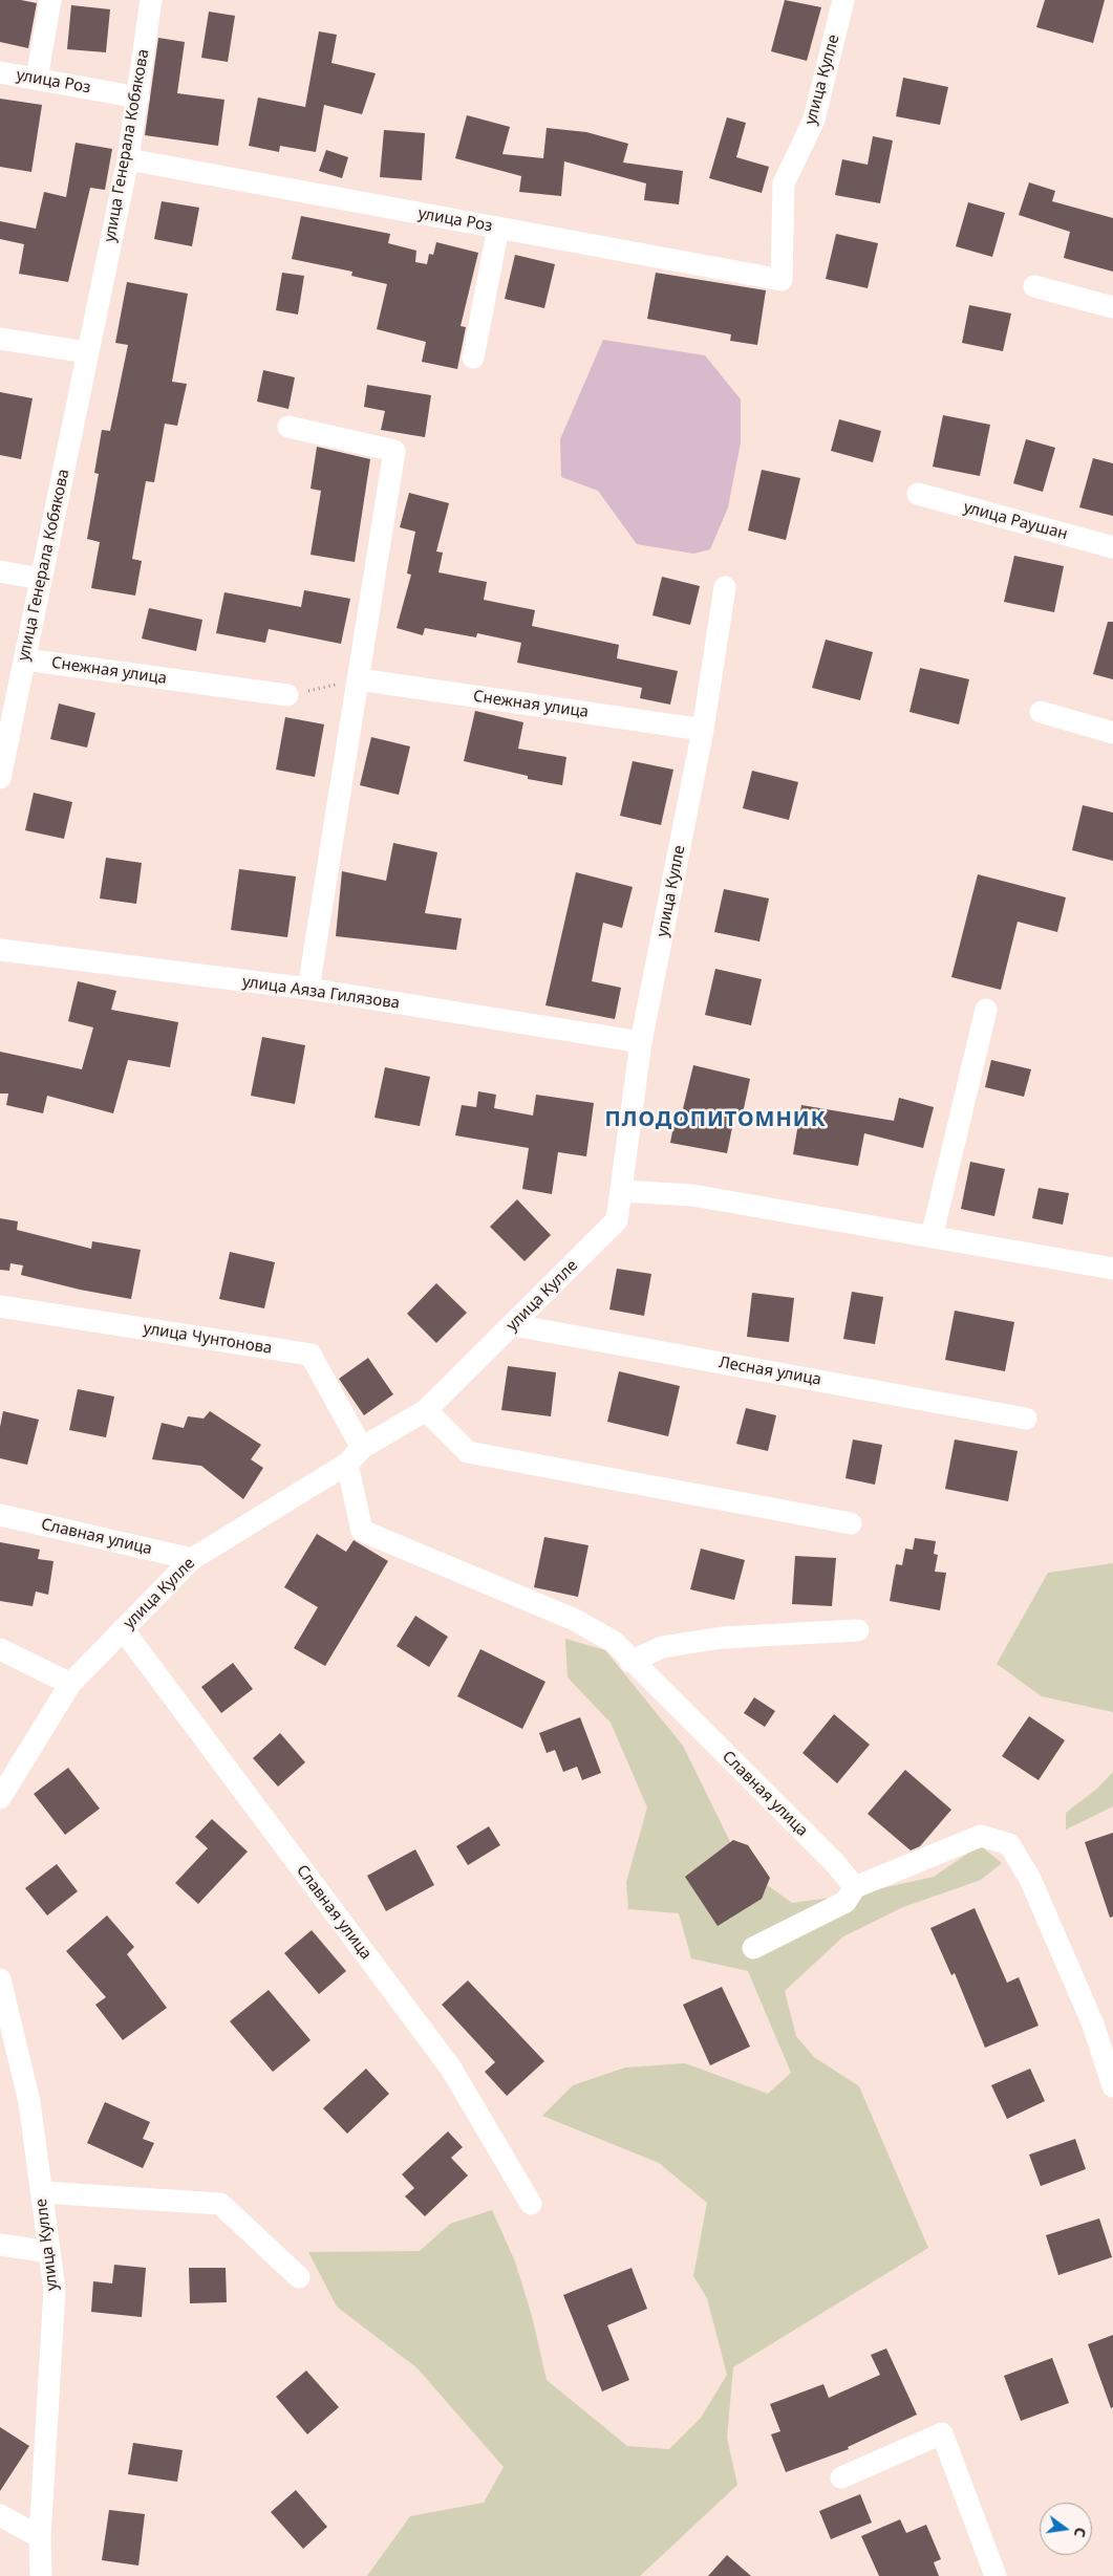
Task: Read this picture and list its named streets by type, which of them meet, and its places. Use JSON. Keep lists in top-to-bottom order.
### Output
{
  "streets": {
    "street": [
      "улица Кулле",
      "улица Роз",
      "улица Генерала Кобякова",
      "улица Раушан",
      "Снежная улица",
      "улица Аяза Гилязова",
      "улица Чунтонова",
      "Лесная улица",
      "Славная улица"
    ]
  },
  "crossings": [
    ["улица Кулле", "улица Роз"],
    ["улица Кулле", "Снежная улица"],
    ["улица Кулле", "улица Аяза Гилязова"],
    ["улица Кулле", "улица Чунтонова"],
    ["улица Кулле", "Лесная улица"],
    ["улица Кулле", "Славная улица"],
    ["улица Роз", "улица Генерала Кобякова"],
    ["улица Генерала Кобякова", "Снежная улица"],
    ["улица Чунтонова", "Славная улица"]
  ],
  "districts": ["ПЛОДОПИТОМНИК"],
  "north": "right"
}
